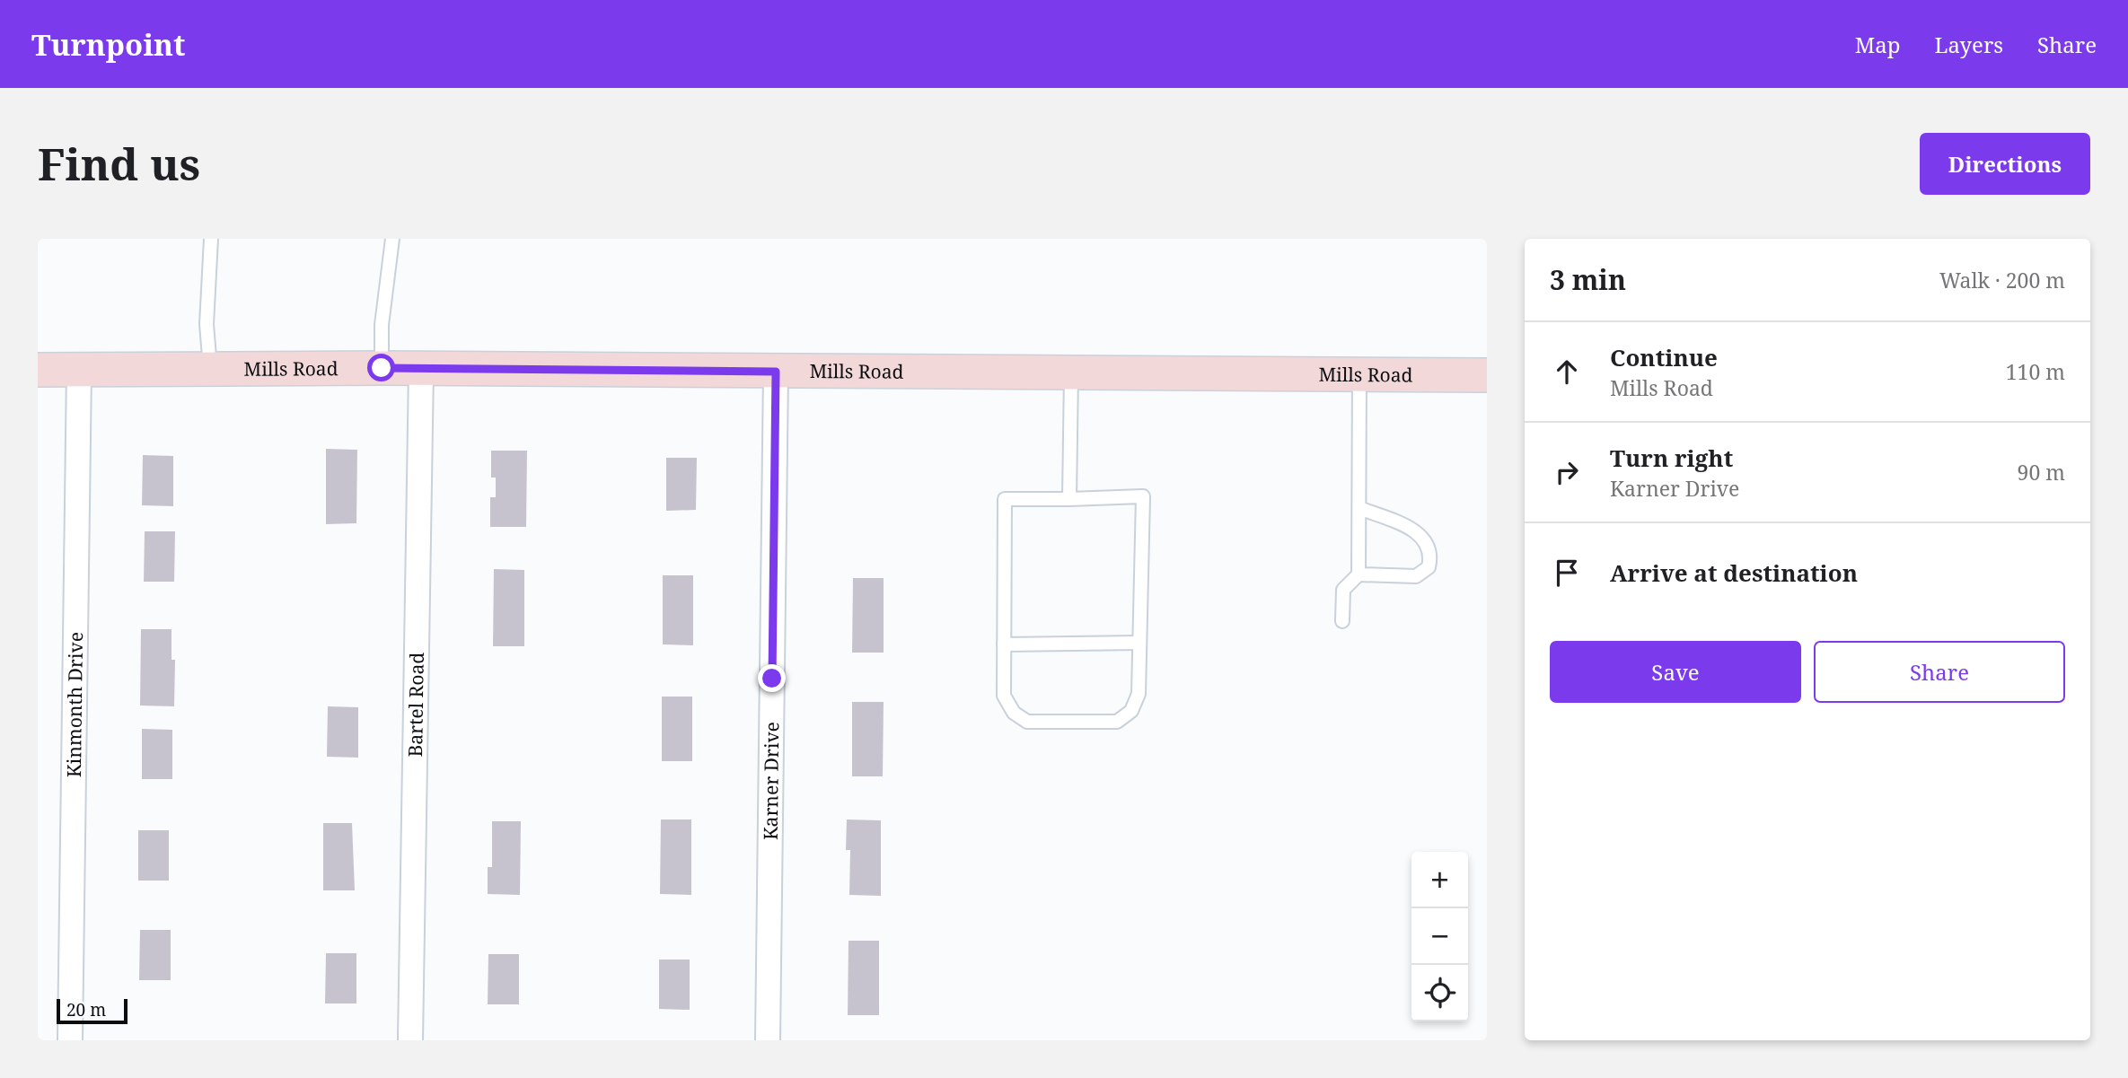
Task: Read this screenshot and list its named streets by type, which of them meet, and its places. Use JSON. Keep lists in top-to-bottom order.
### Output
{
  "streets": {
    "street": [
      "Mills Road",
      "Kinmonth Drive",
      "Bartel Road",
      "Karner Drive"
    ]
  },
  "crossings": [
    ["Mills Road", "Kinmonth Drive"],
    ["Mills Road", "Bartel Road"],
    ["Mills Road", "Karner Drive"]
  ],
  "scale_bar": "20 m",
  "page": {
    "header": "Turnpoint",
    "nav": ["Map", "Layers", "Share"],
    "buttons": [
      "Directions",
      ["Save", "Share"]
    ],
    "title": "Find us",
    "heading": ["3 min", "Walk · 200 m"],
    "list": [
      ["Continue", "Mills Road", "110 m"],
      ["Turn right", "Karner Drive", "90 m"],
      "Arrive at destination"
    ],
    "map_buttons": ["+", "−"],
    "scale": "20 m"
  }
}
